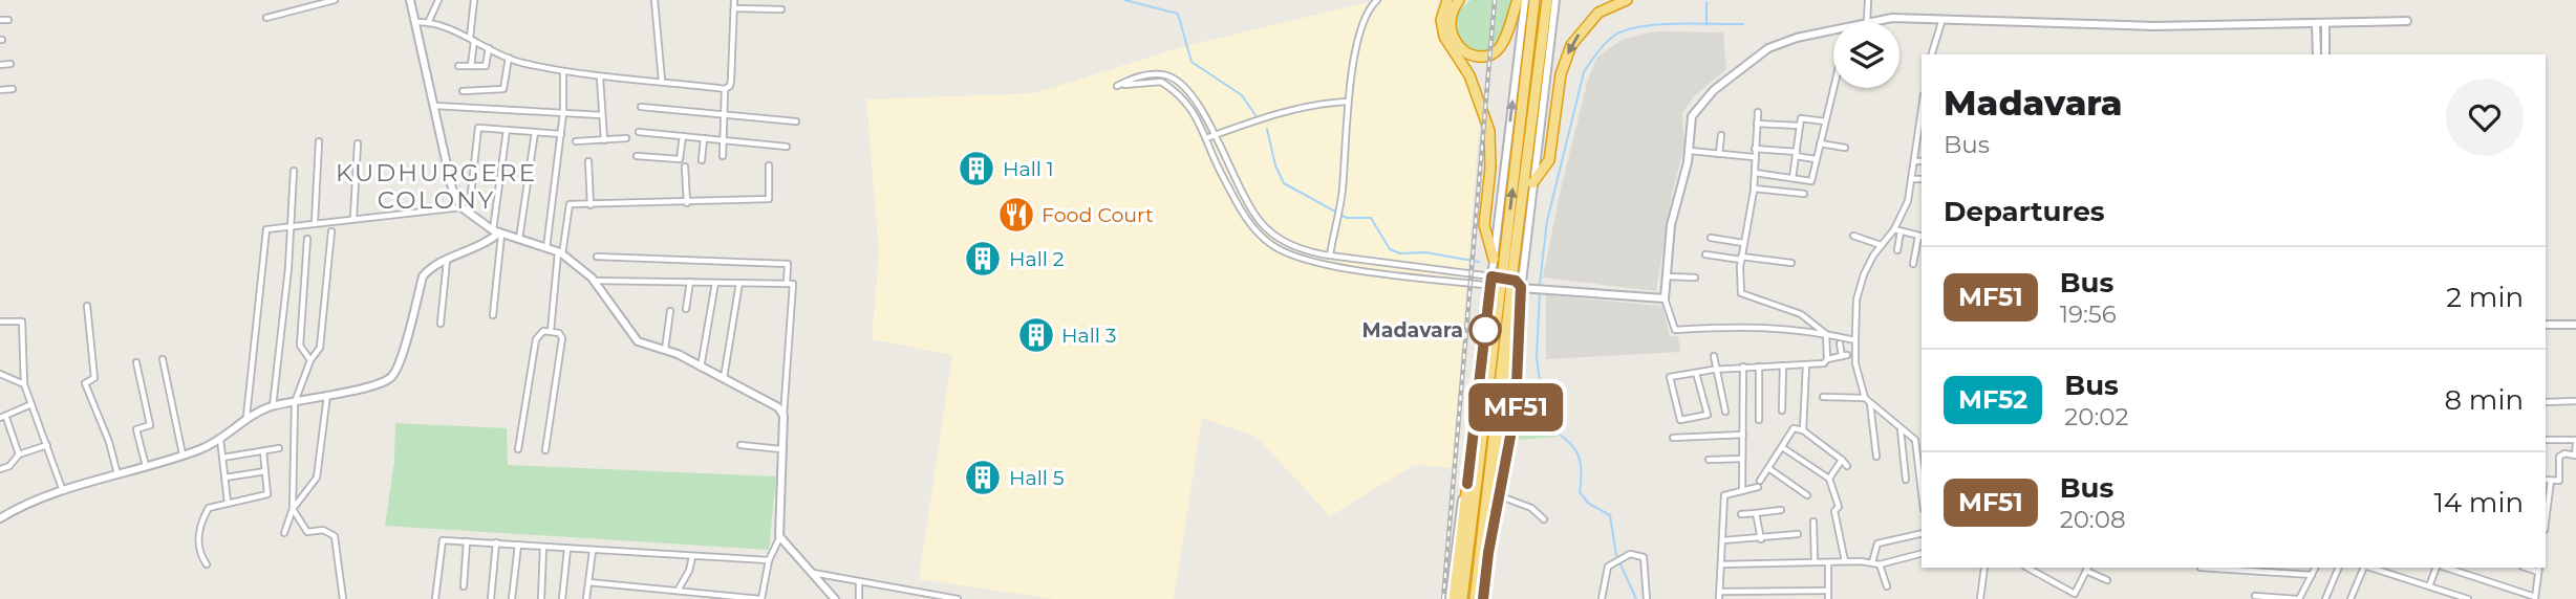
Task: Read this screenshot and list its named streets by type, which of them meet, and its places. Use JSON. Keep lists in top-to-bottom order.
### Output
{
  "districts": ["KUDHURGERE COLONY"],
  "places": {
    "building": [
      "Hall 1",
      "Hall 2",
      "Hall 3",
      "Hall 5"
    ],
    "restaurant": ["Food Court"],
    "other": ["Madavara"]
  },
  "lines": ["bus line MF51"],
  "page": {
    "on_map": "MF51",
    "heading": [
      ["Madavara", "Bus"],
      "Departures"
    ],
    "list": [
      {
        "mark": "MF51",
        "name": "Bus",
        "note": "19:56",
        "value": "2 min"
      },
      {
        "mark": "MF52",
        "name": "Bus",
        "note": "20:02",
        "value": "8 min"
      },
      {
        "mark": "MF51",
        "name": "Bus",
        "note": "20:08",
        "value": "14 min"
      }
    ]
  }
}
